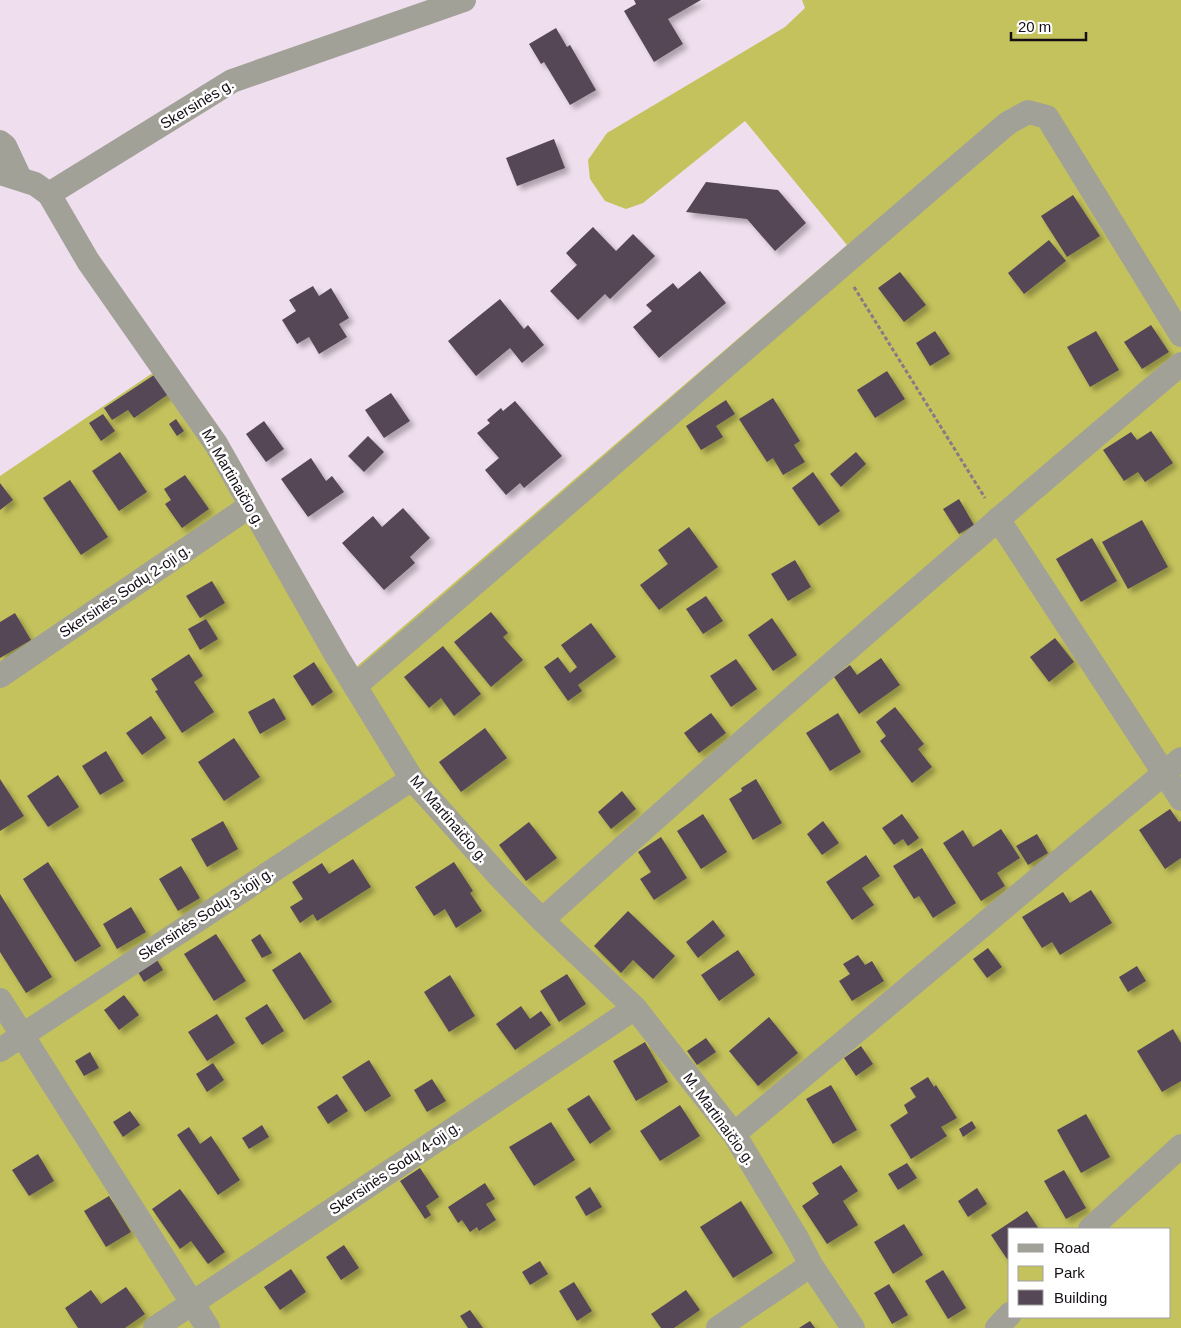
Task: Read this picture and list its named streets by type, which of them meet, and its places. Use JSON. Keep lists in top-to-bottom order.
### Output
{
  "streets": {
    "street": [
      "Skersinės g.",
      "M. Martinaičio g.",
      "Skersinės Sodų 2-oji g.",
      "Skersinės Sodų 3-ioji g.",
      "Skersinės Sodų 4-oji g."
    ]
  },
  "crossings": [
    ["Skersinės g.", "M. Martinaičio g."],
    ["M. Martinaičio g.", "Skersinės Sodų 2-oji g."],
    ["M. Martinaičio g.", "Skersinės Sodų 3-ioji g."],
    ["M. Martinaičio g.", "Skersinės Sodų 4-oji g."]
  ],
  "legend": ["Road", "Park", "Building"],
  "scale_bar": "20 m"
}
